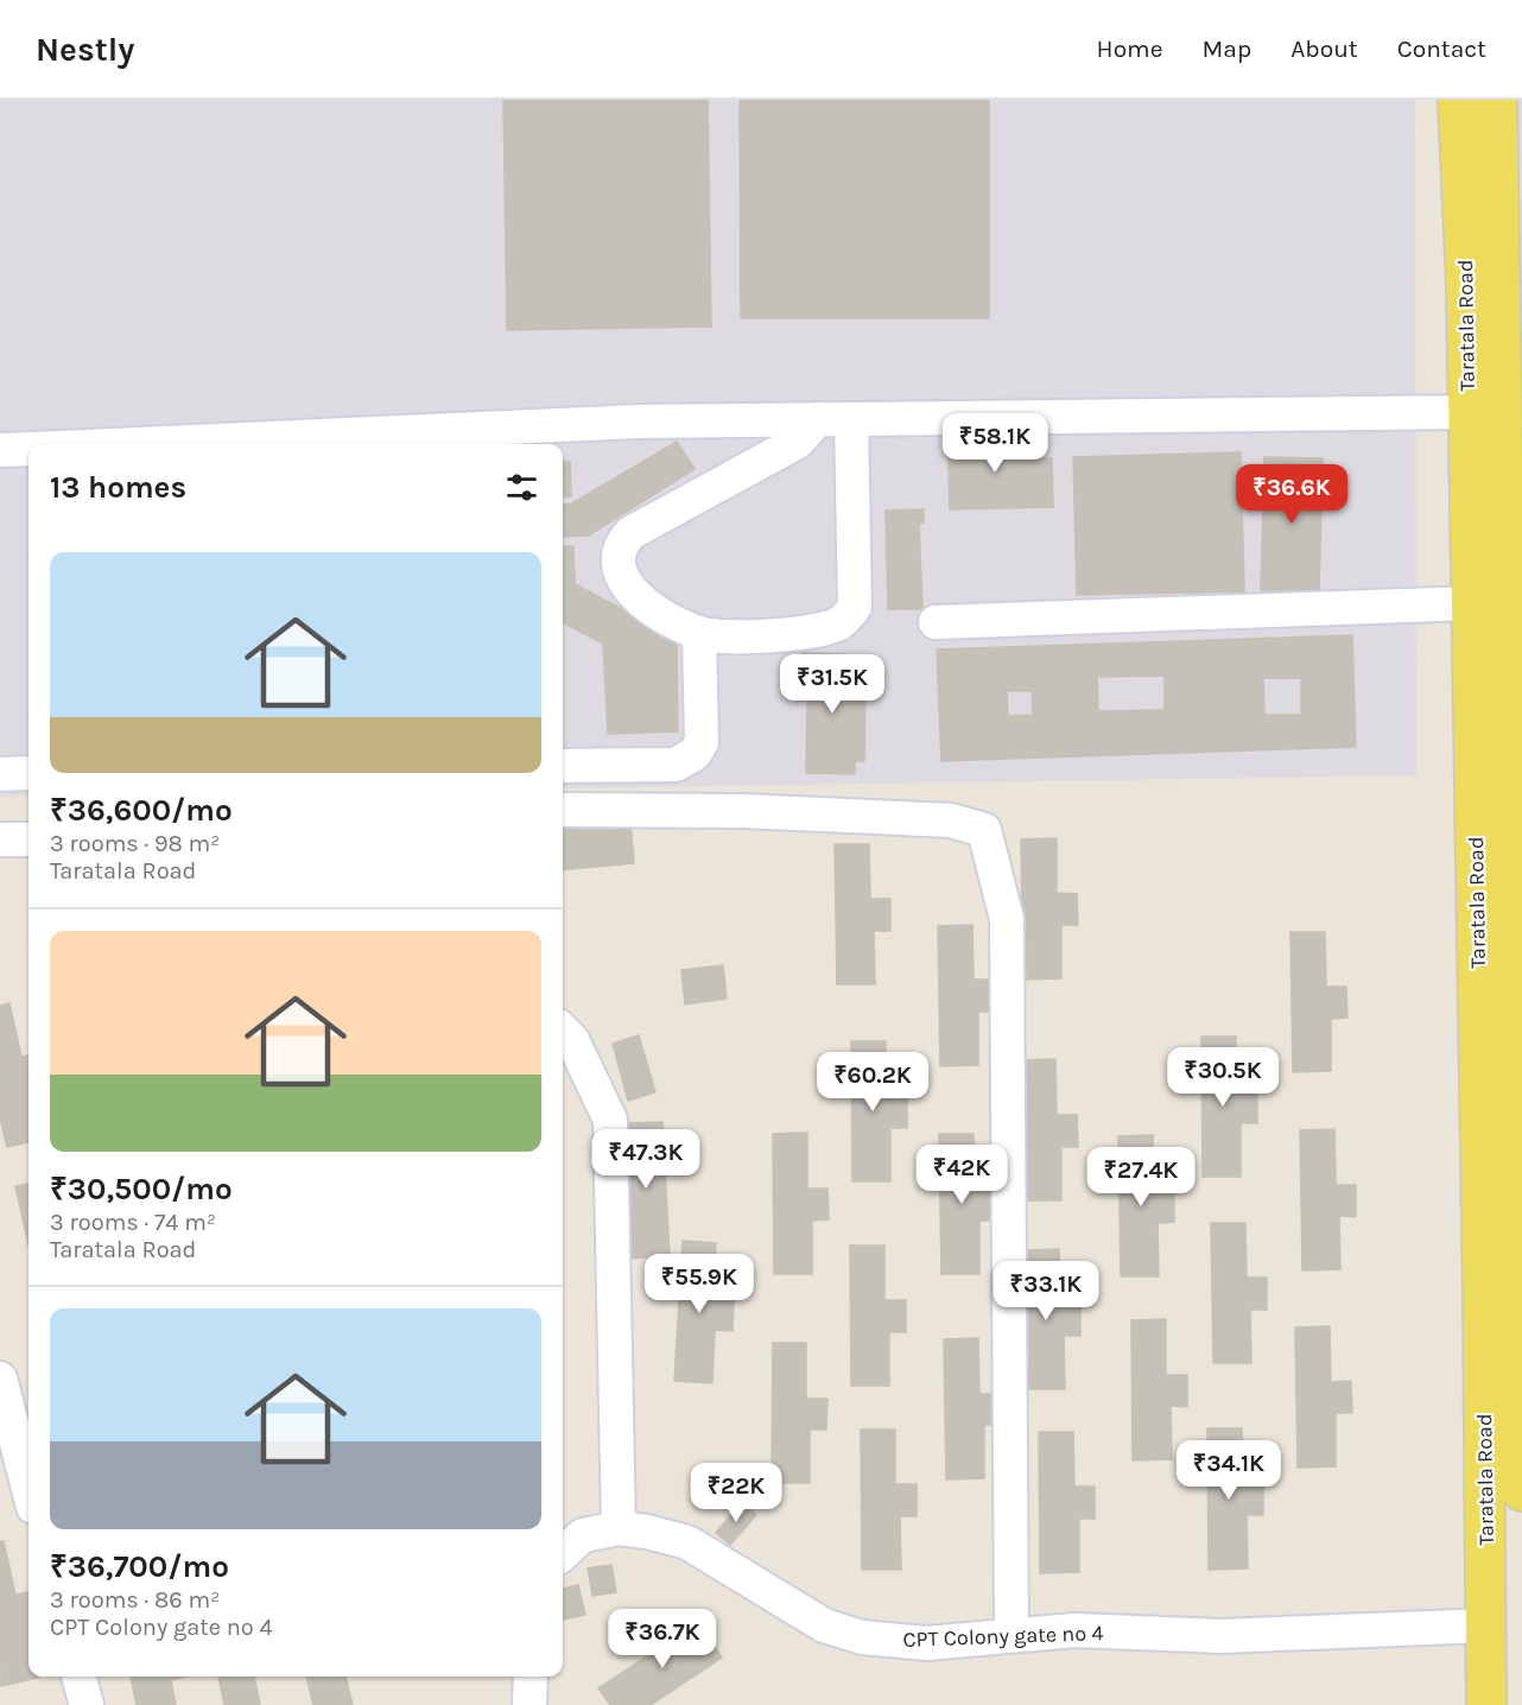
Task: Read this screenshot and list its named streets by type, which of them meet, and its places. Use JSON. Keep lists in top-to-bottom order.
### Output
{
  "streets": {
    "main road": ["Taratala Road"],
    "street": ["CPT Colony gate no 4"]
  },
  "crossings": [
    ["Taratala Road", "CPT Colony gate no 4"]
  ],
  "page": {
    "header": "Nestly",
    "nav": [
      "Home",
      "Map",
      "About",
      "Contact"
    ],
    "price": [
      "₹58.1K",
      "₹36.6K",
      "₹31.5K",
      "₹30.5K",
      "₹60.2K",
      "₹47.3K",
      "₹42K",
      "₹27.4K",
      "₹55.9K",
      "₹33.1K",
      "₹34.1K",
      "₹22K",
      "₹36.7K"
    ],
    "heading": "13 homes",
    "list": [
      {
        "name": "₹36,600/mo",
        "note": "3 rooms · 98 m² · Taratala Road"
      },
      {
        "name": "₹30,500/mo",
        "note": "3 rooms · 74 m² · Taratala Road"
      },
      {
        "name": "₹36,700/mo",
        "note": "3 rooms · 86 m² · CPT Colony gate no 4"
      }
    ]
  }
}
